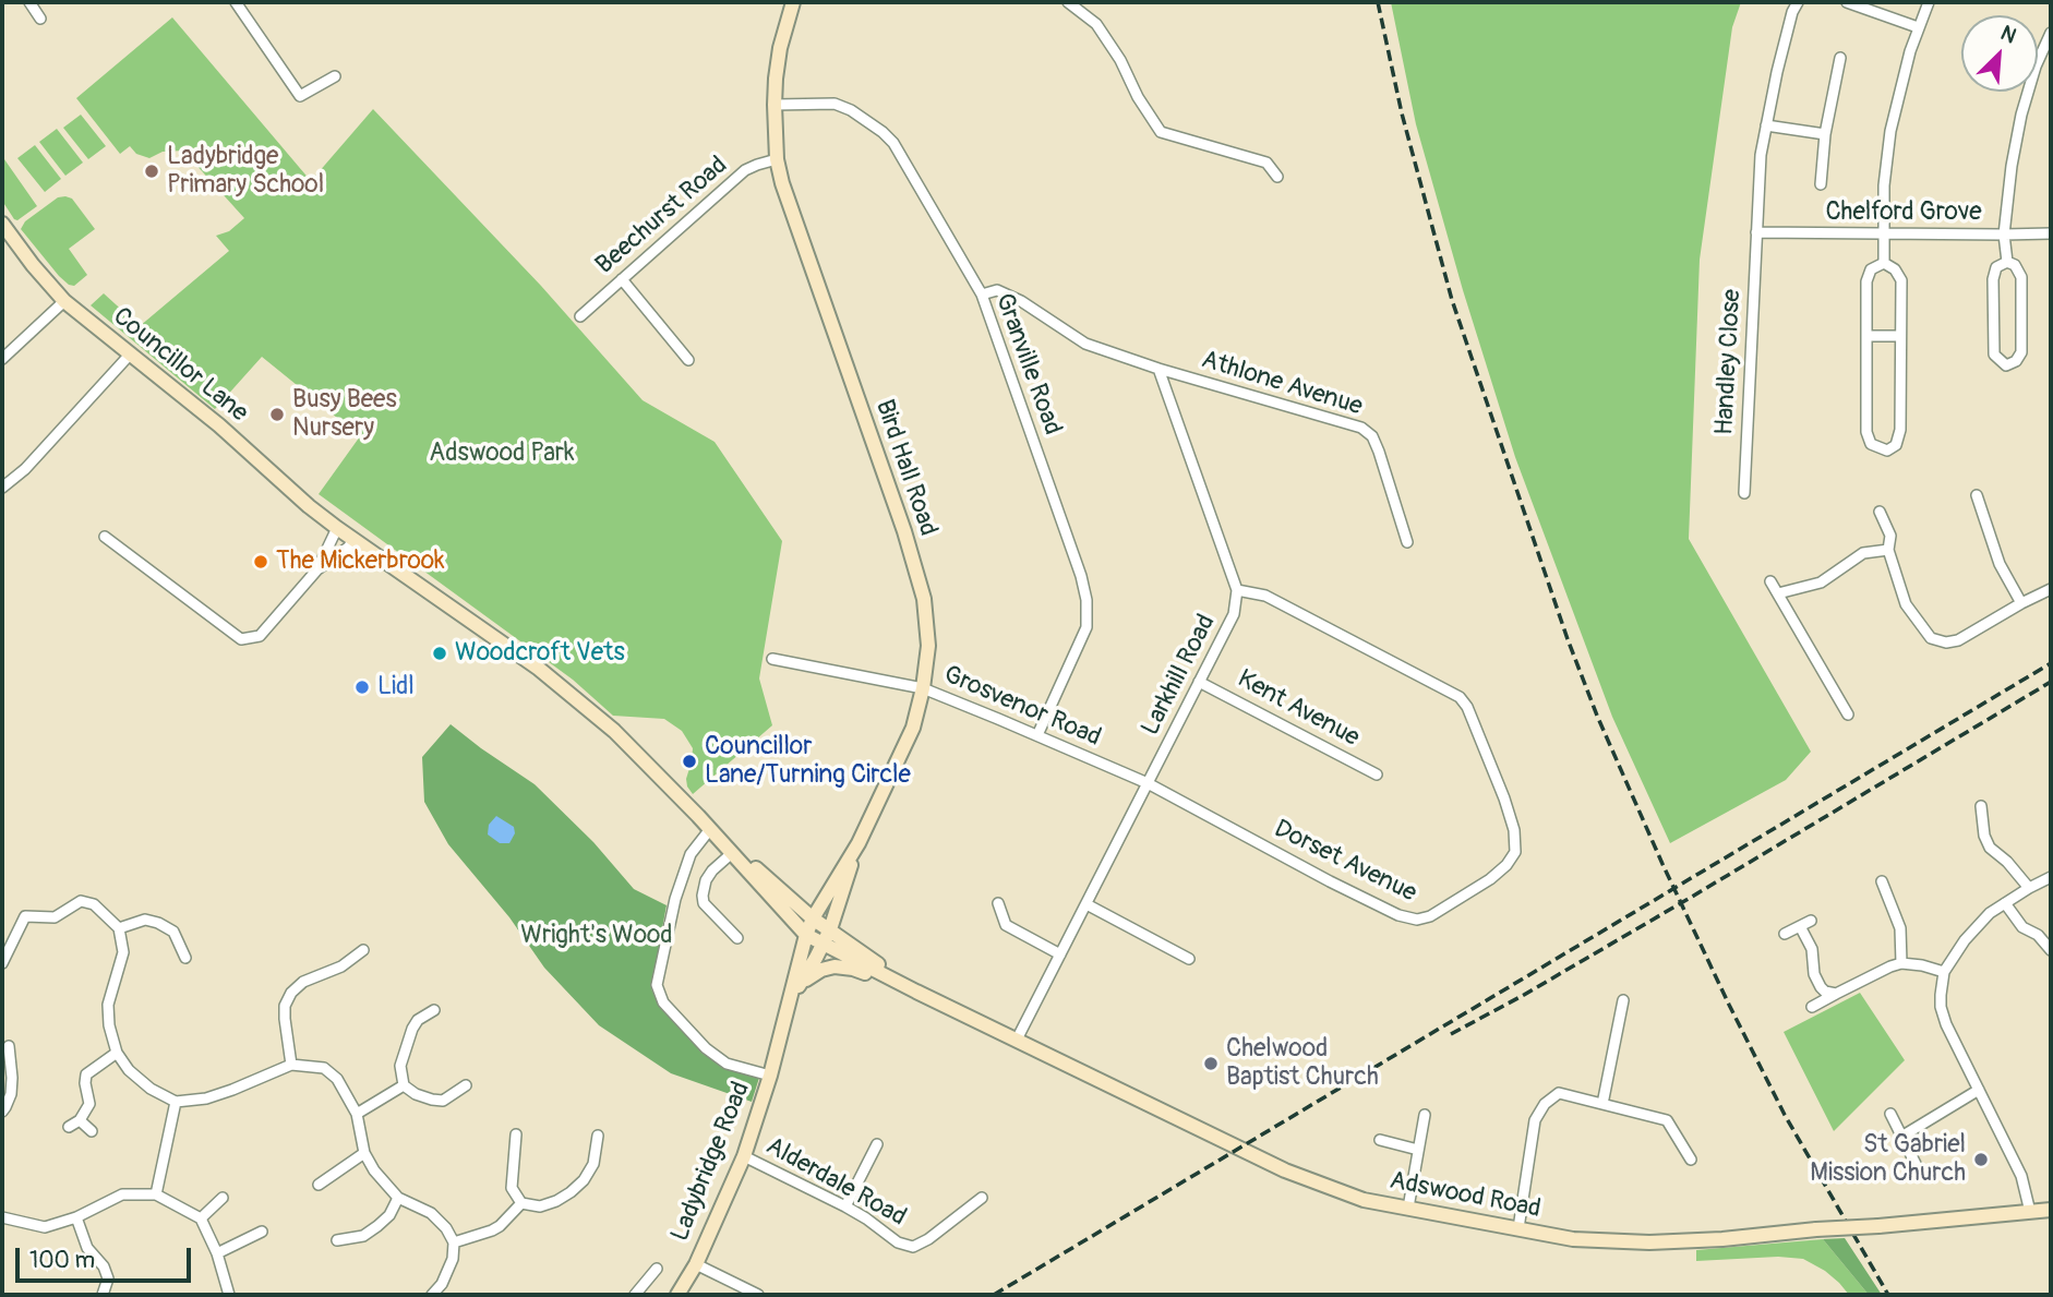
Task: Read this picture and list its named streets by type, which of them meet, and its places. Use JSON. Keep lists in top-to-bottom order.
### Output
{
  "streets": {
    "street": [
      "Chelford Grove",
      "Beechurst Road",
      "Handley Close",
      "Granville Road",
      "Councillor Lane",
      "Athlone Avenue",
      "Bird Hall Road",
      "Larkhill Road",
      "Grosvenor Road",
      "Kent Avenue",
      "Dorset Avenue",
      "Ladybridge Road",
      "Alderdale Road",
      "Adswood Road"
    ]
  },
  "crossings": [
    ["Chelford Grove", "Handley Close"],
    ["Beechurst Road", "Bird Hall Road"],
    ["Granville Road", "Bird Hall Road"],
    ["Granville Road", "Grosvenor Road"],
    ["Councillor Lane", "Bird Hall Road"],
    ["Councillor Lane", "Ladybridge Road"],
    ["Councillor Lane", "Adswood Road"],
    ["Athlone Avenue", "Larkhill Road"],
    ["Bird Hall Road", "Grosvenor Road"],
    ["Bird Hall Road", "Ladybridge Road"],
    ["Bird Hall Road", "Adswood Road"],
    ["Larkhill Road", "Grosvenor Road"],
    ["Larkhill Road", "Kent Avenue"],
    ["Larkhill Road", "Dorset Avenue"],
    ["Larkhill Road", "Adswood Road"],
    ["Grosvenor Road", "Dorset Avenue"],
    ["Ladybridge Road", "Alderdale Road"],
    ["Ladybridge Road", "Adswood Road"]
  ],
  "parks": ["Adswood Park", "Wright's Wood"],
  "places": [
    "Ladybridge Primary School",
    "Busy Bees Nursery",
    "The Mickerbrook",
    "Woodcroft Vets",
    "Lidl",
    "Councillor Lane/Turning Circle",
    "Chelwood Baptist Church",
    "St Gabriel Mission Church"
  ],
  "scale_bar": "100 m",
  "north": "top right"
}
